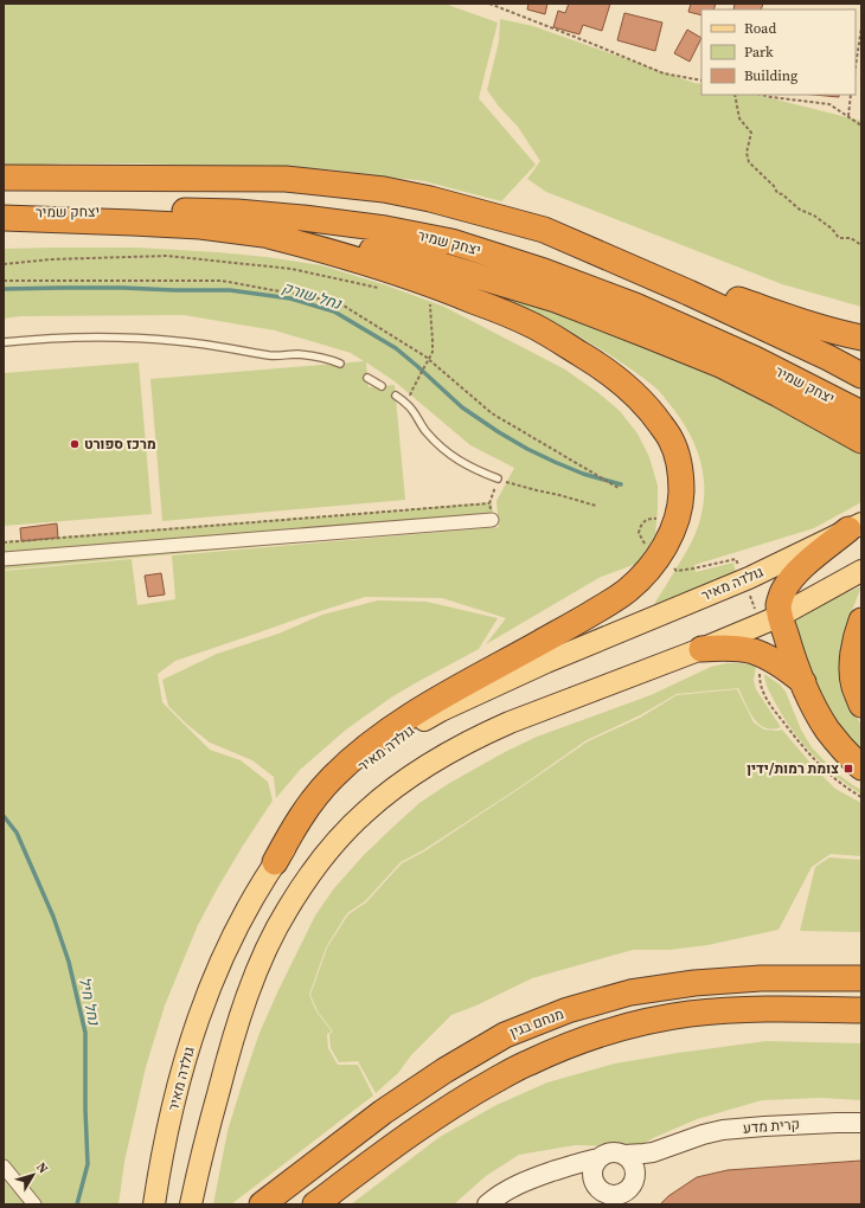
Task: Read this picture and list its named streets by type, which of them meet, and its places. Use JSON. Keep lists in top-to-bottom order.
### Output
{
  "streets": {
    "highway": ["יצחק שמיר", "מנחם בגין"],
    "main road": ["גולדה מאיר"],
    "street": ["קרית מדע"]
  },
  "water": ["נחל שורק", "נחל חיל"],
  "places": {
    "other": ["מרכז ספורט"],
    "transit": ["צומת רמות/ידין"]
  },
  "legend": ["Road", "Park", "Building"],
  "north": "top right"
}
